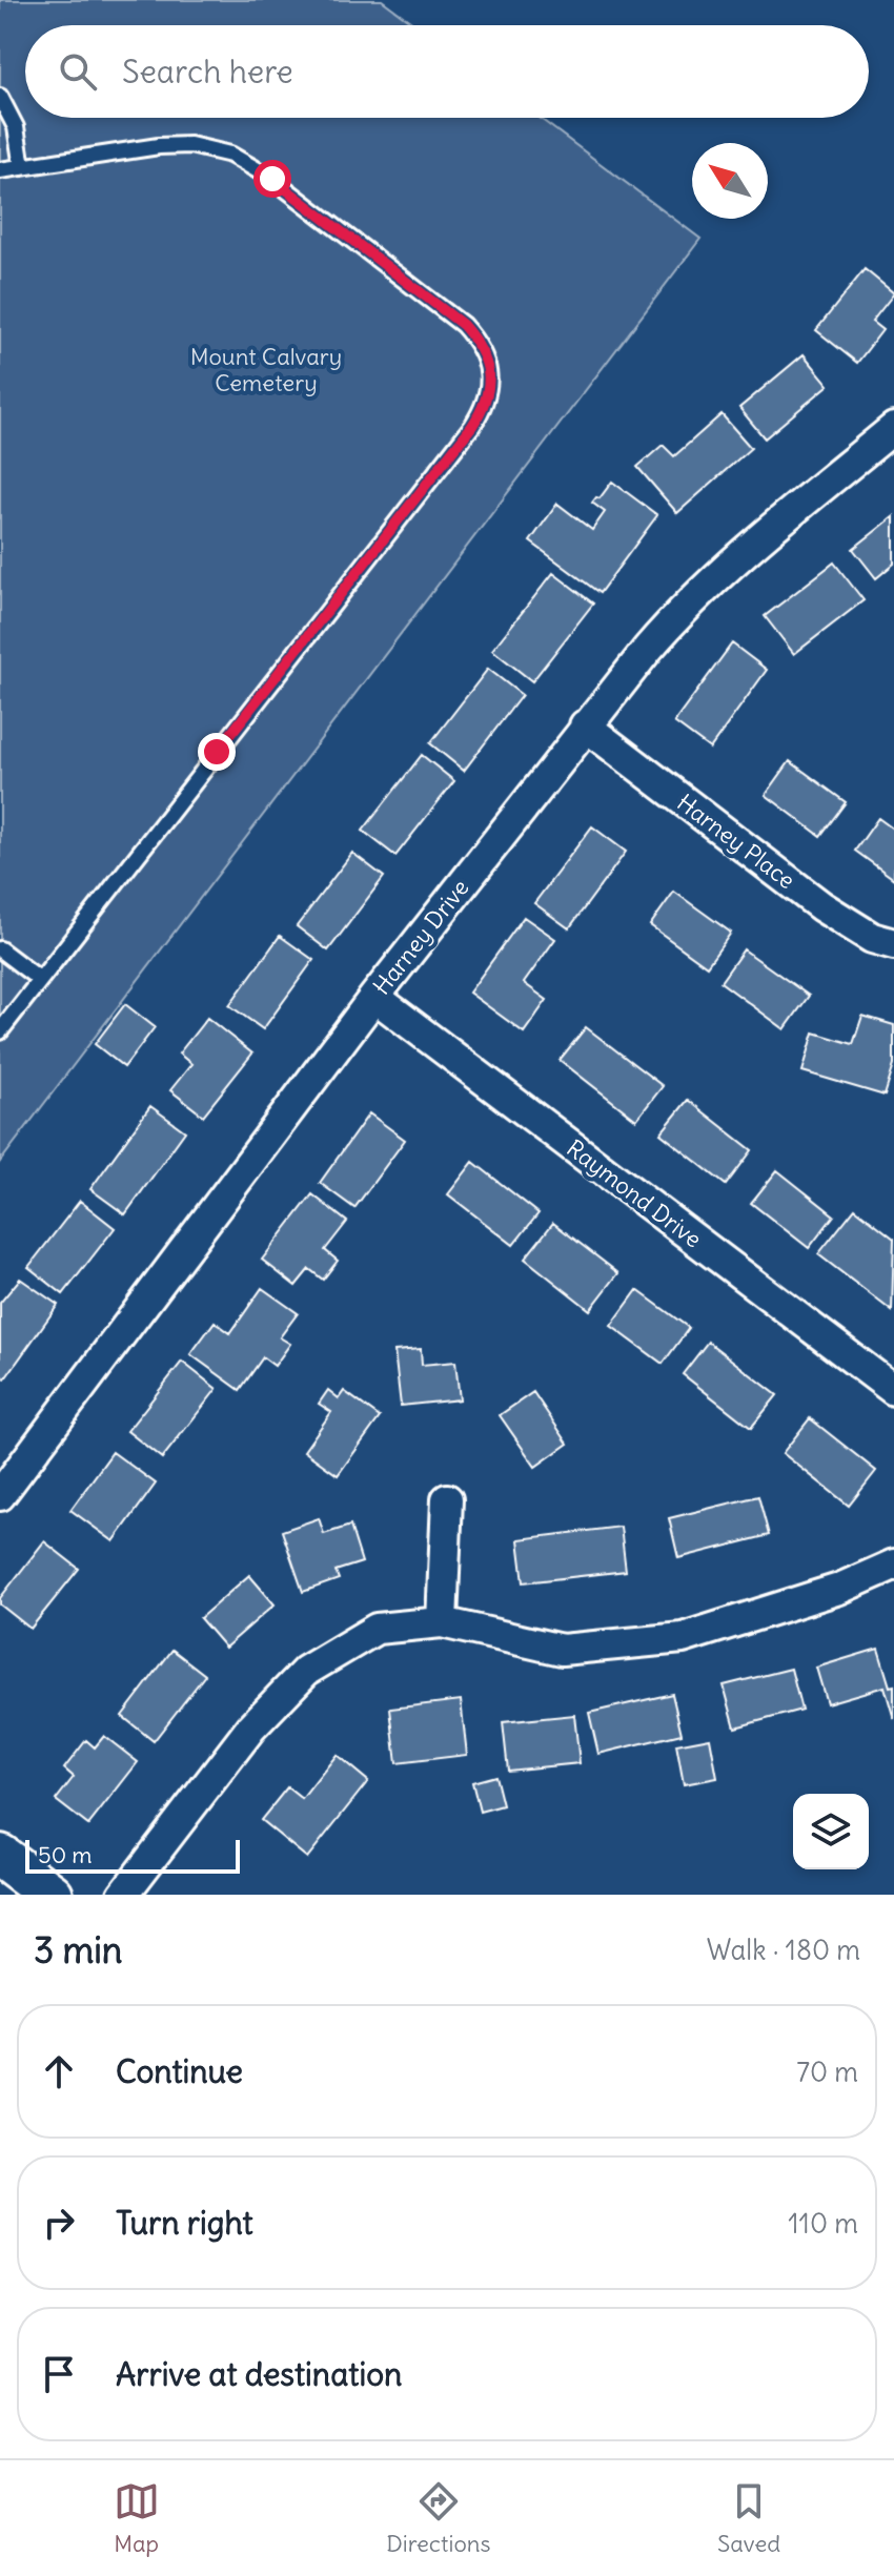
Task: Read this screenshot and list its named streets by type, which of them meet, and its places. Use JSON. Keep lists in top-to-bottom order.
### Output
{
  "streets": {
    "street": ["Harney Place", "Harney Drive", "Raymond Drive"]
  },
  "crossings": [
    ["Harney Place", "Harney Drive"],
    ["Harney Drive", "Raymond Drive"]
  ],
  "parks": ["Mount Calvary Cemetery"],
  "scale_bar": "50 m",
  "north": "top left",
  "page": {
    "search": "Search here",
    "scale": "50 m",
    "heading": ["3 min", "Walk · 180 m"],
    "list": [
      ["Continue", "70 m"],
      ["Turn right", "110 m"],
      "Arrive at destination"
    ],
    "nav": ["Map", "Directions", "Saved"]
  }
}
